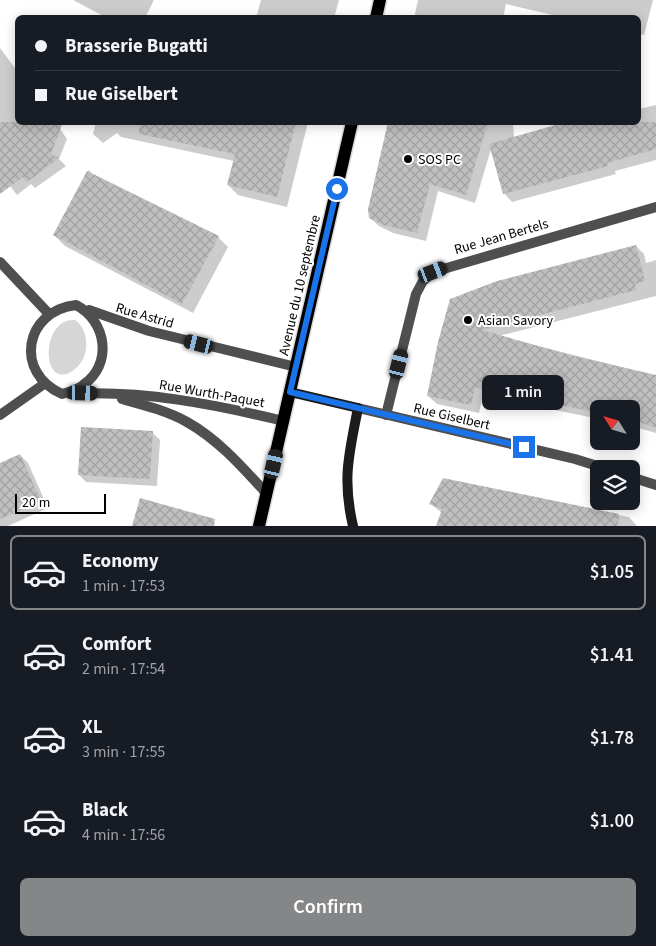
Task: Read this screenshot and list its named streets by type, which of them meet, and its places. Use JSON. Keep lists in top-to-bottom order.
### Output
{
  "streets": {
    "main road": ["Avenue du 10 septembre"],
    "street": [
      "Rue Jean Bertels",
      "Rue Astrid",
      "Rue Wurth-Paquet",
      "Rue Giselbert"
    ]
  },
  "crossings": [
    ["Rue Jean Bertels", "Rue Giselbert"],
    ["Avenue du 10 septembre", "Rue Astrid"],
    ["Avenue du 10 septembre", "Rue Wurth-Paquet"],
    ["Avenue du 10 septembre", "Rue Giselbert"],
    ["Rue Astrid", "Rue Wurth-Paquet"]
  ],
  "places": ["SOS PC", "Asian Savory"],
  "scale_bar": "20 m",
  "north": "top left",
  "page": {
    "banner": ["Brasserie Bugatti", "Rue Giselbert"],
    "bubble": "1 min",
    "scale": "20 m",
    "list": [
      {
        "name": "Economy",
        "note": "1 min · 17:53",
        "value": "$1.05"
      },
      {
        "name": "Comfort",
        "note": "2 min · 17:54",
        "value": "$1.41"
      },
      {
        "name": "XL",
        "note": "3 min · 17:55",
        "value": "$1.78"
      },
      {
        "name": "Black",
        "note": "4 min · 17:56",
        "value": "$1.00"
      }
    ],
    "buttons": "Confirm"
  }
}
